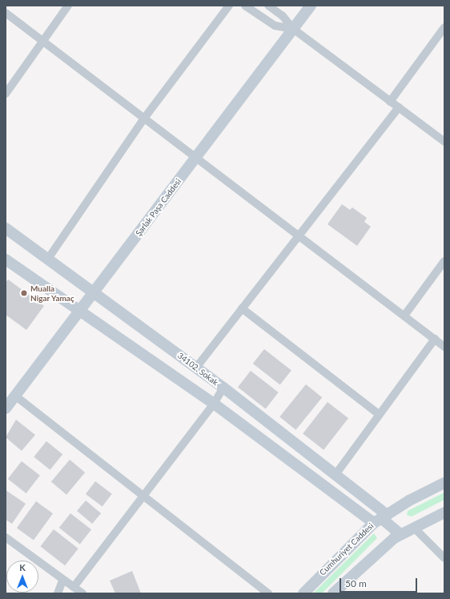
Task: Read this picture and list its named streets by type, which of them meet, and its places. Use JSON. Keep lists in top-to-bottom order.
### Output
{
  "streets": {
    "street": ["Şarlak Paşa Caddesi", "34102. Sokak", "Cumhuriyet Caddesi"]
  },
  "crossings": [
    ["Şarlak Paşa Caddesi", "34102. Sokak"],
    ["34102. Sokak", "Cumhuriyet Caddesi"]
  ],
  "places": ["Mualla Nigar Yamaç"],
  "scale_bar": "50 m",
  "north": "top"
}
